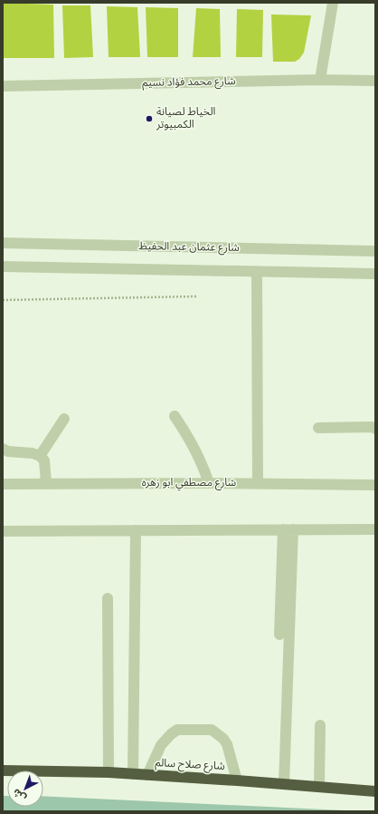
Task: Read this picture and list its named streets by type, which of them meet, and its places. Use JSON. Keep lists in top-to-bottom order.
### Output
{
  "streets": {
    "highway": ["شارع صلاح سالم"],
    "street": ["شارع محمد فؤاد نسيم", "شارع عثمان عبد الحفيظ", "شارع مصطفي ابو زهره"]
  },
  "places": ["الخياط لصيانة الكمبيوتر"],
  "north": "bottom left"
}
